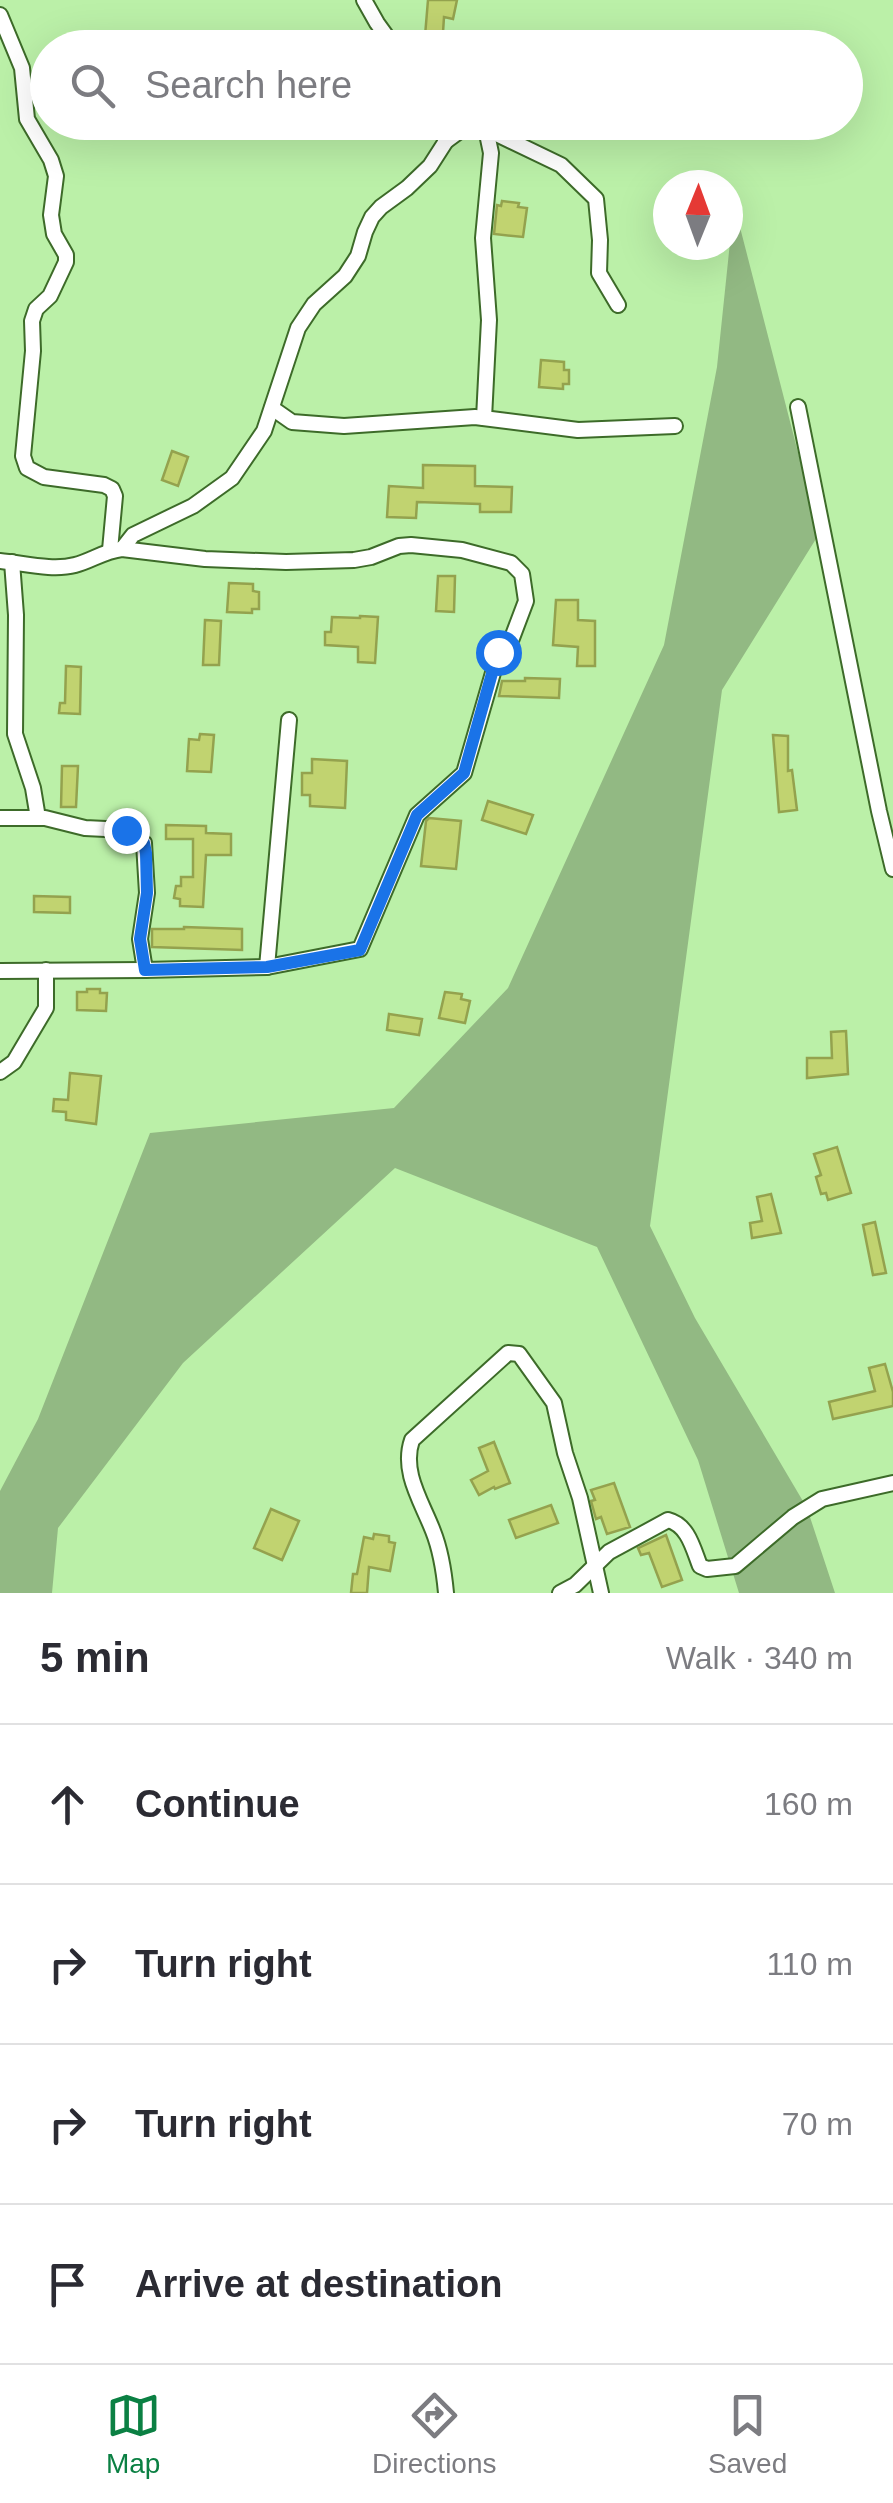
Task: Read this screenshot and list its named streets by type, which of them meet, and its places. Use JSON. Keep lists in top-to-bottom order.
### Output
{
  "north": "top",
  "page": {
    "search": "Search here",
    "heading": ["5 min", "Walk · 340 m"],
    "list": [
      ["Continue", "160 m"],
      ["Turn right", "110 m"],
      ["Turn right", "70 m"],
      "Arrive at destination"
    ],
    "nav": ["Map", "Directions", "Saved"]
  }
}
